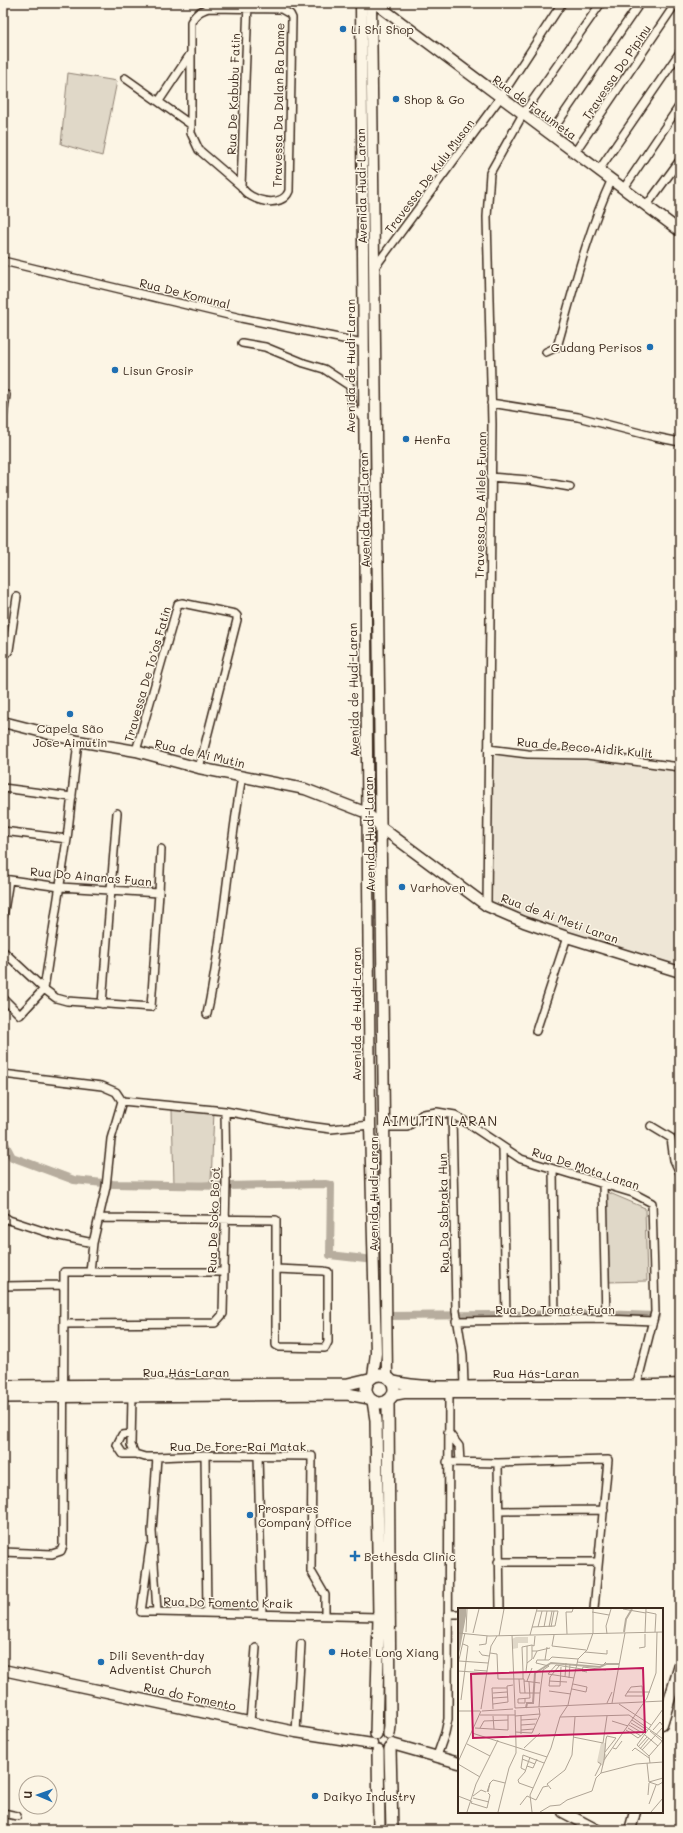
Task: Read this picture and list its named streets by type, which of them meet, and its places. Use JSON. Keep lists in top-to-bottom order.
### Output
{
  "streets": {
    "main road": [
      "Rua de Fatumeta",
      "Avenida Hudi-Laran",
      "Avenida de Hudi-Laran",
      "Rua de Ai Mutin",
      "Rua de Ai Meti Laran",
      "Rua Hás-Laran",
      "Rua do Fomento"
    ],
    "street": [
      "Travessa Do Pipinu",
      "Rua De Kabubu Fatin",
      "Travessa Da Dalan Ba Dame",
      "Travessa De Kulu Musan",
      "Rua De Komunal",
      "Travessa De Ailele Funan",
      "Travessa De To’os Fatin",
      "Rua de Beco Aidik Kulit",
      "Rua Do Ainanas Fuan",
      "Rua De Mota Laran",
      "Rua Da Sabraka Hun",
      "Rua De Soko Bo’ot",
      "Rua Do Tomate Fuan",
      "Rua De Fore-Rai Matak",
      "Rua Do Fomento Kraik"
    ]
  },
  "crossings": [
    ["Travessa Do Pipinu", "Rua de Fatumeta"],
    ["Rua De Kabubu Fatin", "Travessa Da Dalan Ba Dame"],
    ["Rua de Fatumeta", "Travessa De Kulu Musan"],
    ["Rua de Fatumeta", "Travessa De Ailele Funan"],
    ["Travessa De Kulu Musan", "Avenida Hudi-Laran"],
    ["Avenida Hudi-Laran", "Avenida de Hudi-Laran"],
    ["Avenida Hudi-Laran", "Rua de Ai Mutin"],
    ["Avenida Hudi-Laran", "Rua de Ai Meti Laran"],
    ["Avenida Hudi-Laran", "Rua De Mota Laran"],
    ["Avenida Hudi-Laran", "Rua Hás-Laran"],
    ["Rua De Komunal", "Avenida de Hudi-Laran"],
    ["Avenida de Hudi-Laran", "Rua de Ai Mutin"],
    ["Avenida de Hudi-Laran", "Rua Hás-Laran"],
    ["Travessa De Ailele Funan", "Rua de Beco Aidik Kulit"],
    ["Travessa De Ailele Funan", "Rua de Ai Meti Laran"],
    ["Travessa De To’os Fatin", "Rua de Ai Mutin"],
    ["Rua de Ai Mutin", "Rua de Ai Meti Laran"],
    ["Rua De Mota Laran", "Rua Da Sabraka Hun"],
    ["Rua De Mota Laran", "Rua Do Tomate Fuan"],
    ["Rua De Mota Laran", "Rua Hás-Laran"],
    ["Rua Da Sabraka Hun", "Rua Do Tomate Fuan"],
    ["Rua De Fore-Rai Matak", "Rua Do Fomento Kraik"]
  ],
  "districts": ["AIMUTIN LARAN"],
  "places": {
    "other": [
      "Li Shi Shop",
      "Shop & Go",
      "Gudang Perisos",
      "Lisun Grosir",
      "HenFa",
      "Capela São Jose Aimutin",
      "Varhoven",
      "Prospares Company Office",
      "Hotel Long Xiang",
      "Dili Seventh-day Adventist Church",
      "Daikyo Industry"
    ],
    "health": ["Bethesda Clinic"]
  },
  "north": "left"
}
